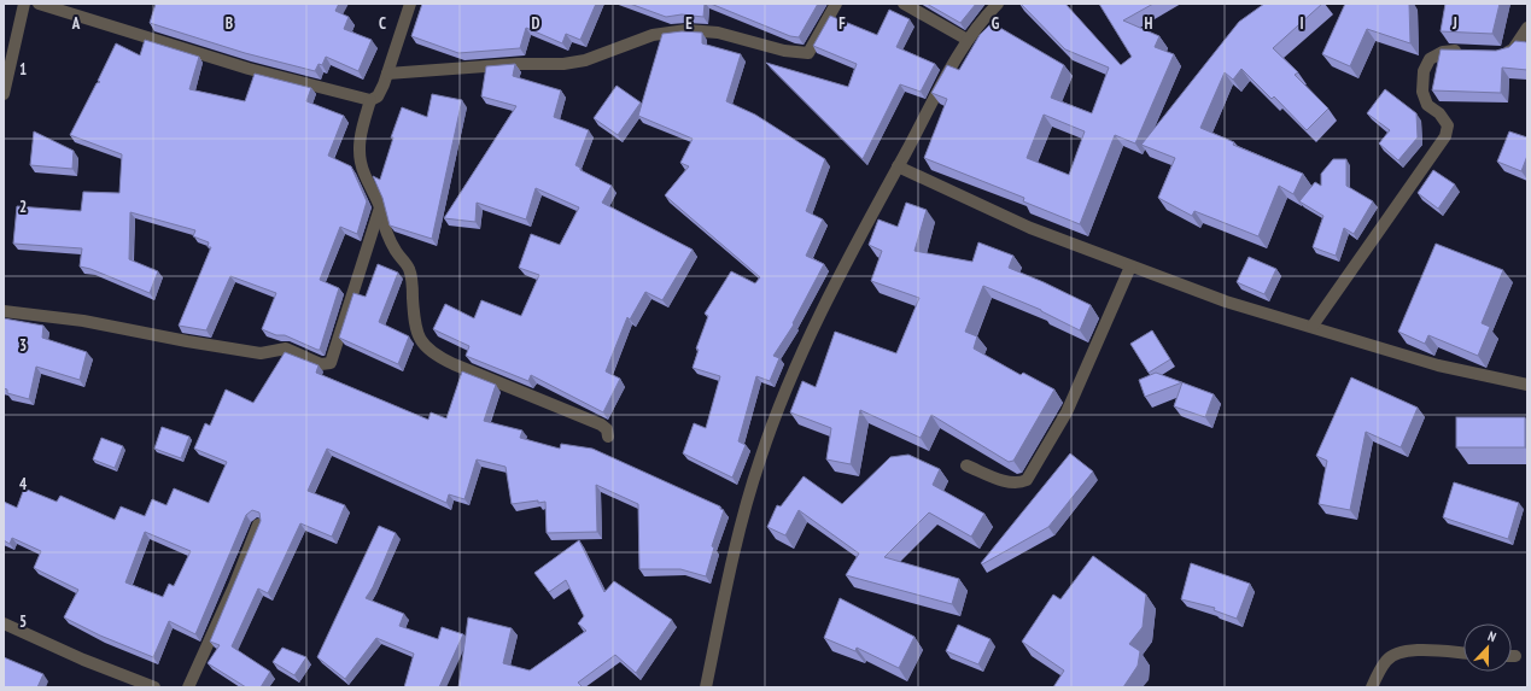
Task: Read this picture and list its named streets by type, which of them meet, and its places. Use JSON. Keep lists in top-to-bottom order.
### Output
{
  "north": "top",
  "grid": {
    "columns": [
      "A",
      "B",
      "C",
      "D",
      "E",
      "F",
      "G",
      "H",
      "I",
      "J"
    ],
    "rows": [
      "1",
      "2",
      "3",
      "4",
      "5"
    ]
  }
}
